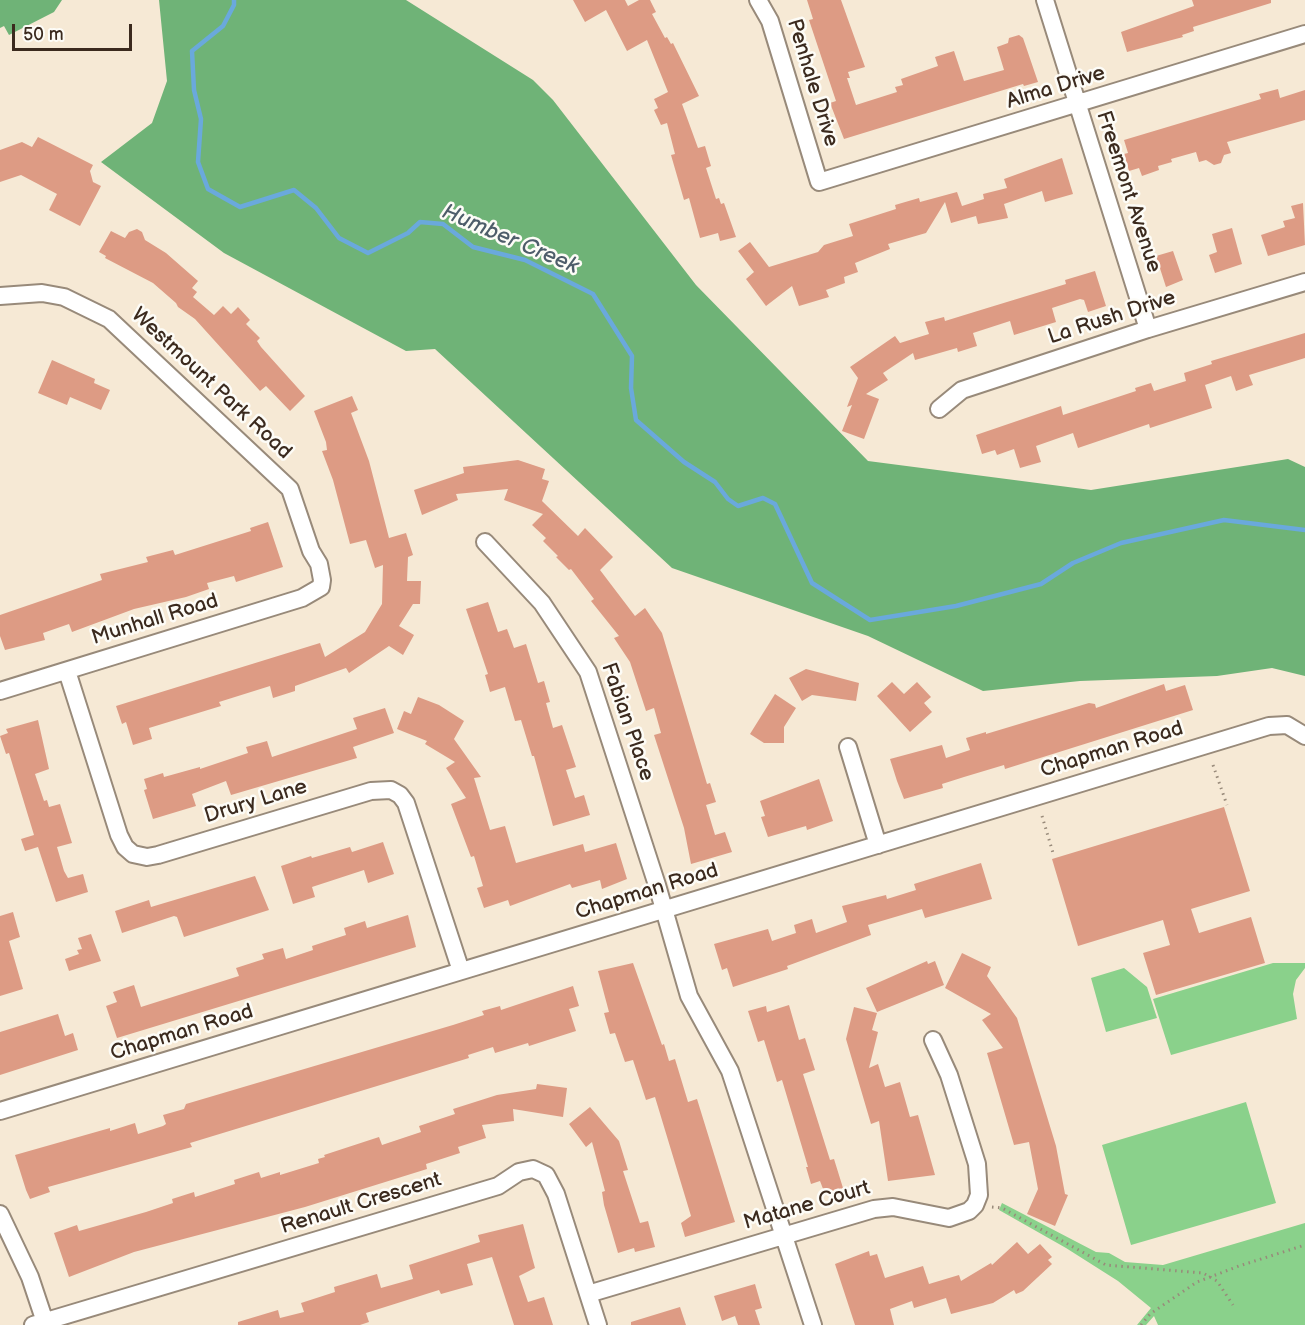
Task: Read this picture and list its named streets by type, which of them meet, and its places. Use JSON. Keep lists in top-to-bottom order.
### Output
{
  "streets": {
    "street": [
      "Penhale Drive",
      "Alma Drive",
      "Freemont Avenue",
      "La Rush Drive",
      "Westmount Park Road",
      "Munhall Road",
      "Fabian Place",
      "Chapman Road",
      "Drury Lane",
      "Renault Crescent",
      "Matane Court"
    ]
  },
  "crossings": [
    ["Penhale Drive", "Alma Drive"],
    ["Alma Drive", "Freemont Avenue"],
    ["Freemont Avenue", "La Rush Drive"],
    ["Westmount Park Road", "Munhall Road"],
    ["Munhall Road", "Drury Lane"],
    ["Fabian Place", "Chapman Road"],
    ["Fabian Place", "Matane Court"],
    ["Chapman Road", "Drury Lane"],
    ["Renault Crescent", "Matane Court"]
  ],
  "water": ["Humber Creek"],
  "scale_bar": "50 m"
}
